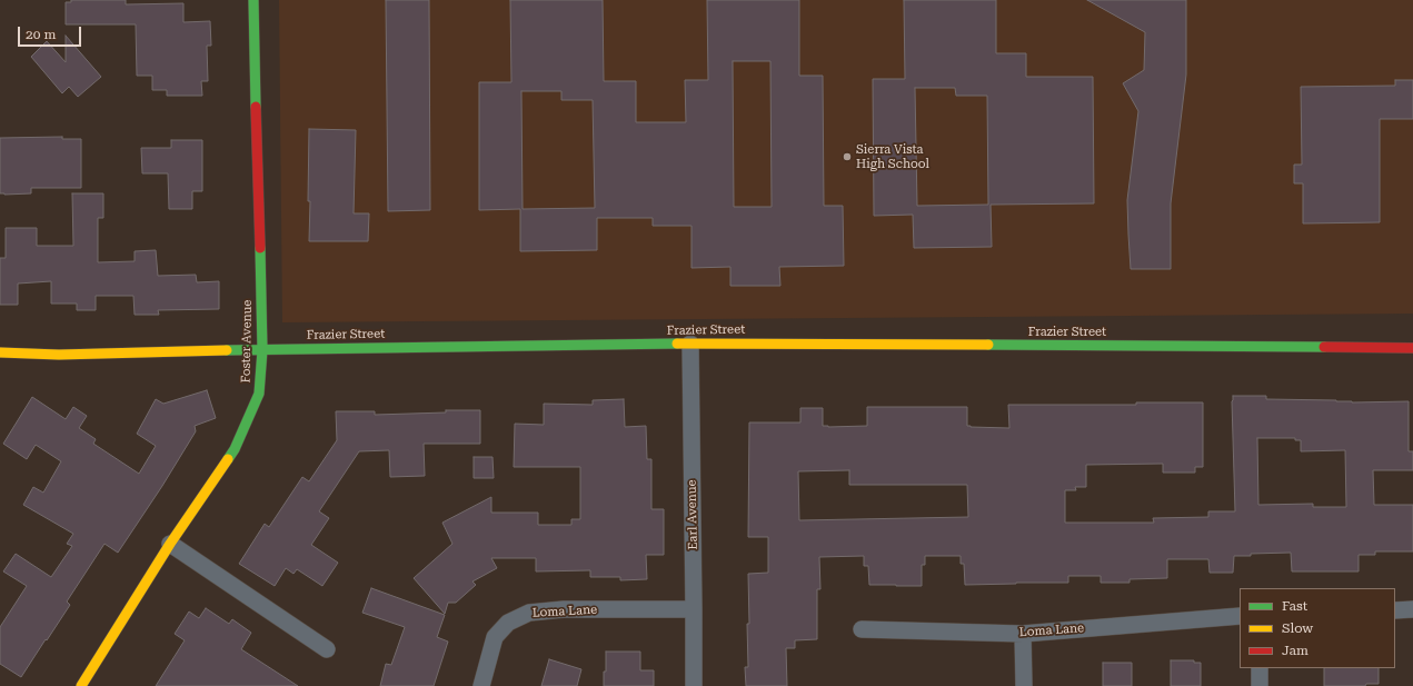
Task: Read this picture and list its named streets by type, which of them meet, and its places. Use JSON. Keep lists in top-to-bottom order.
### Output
{
  "streets": {
    "street": [
      "Frazier Street",
      "Foster Avenue",
      "Earl Avenue",
      "Loma Lane"
    ]
  },
  "crossings": [
    ["Frazier Street", "Foster Avenue"],
    ["Frazier Street", "Earl Avenue"],
    ["Earl Avenue", "Loma Lane"]
  ],
  "places": ["Sierra Vista High School"],
  "legend": ["Fast", "Slow", "Jam"],
  "scale_bar": "20 m"
}
